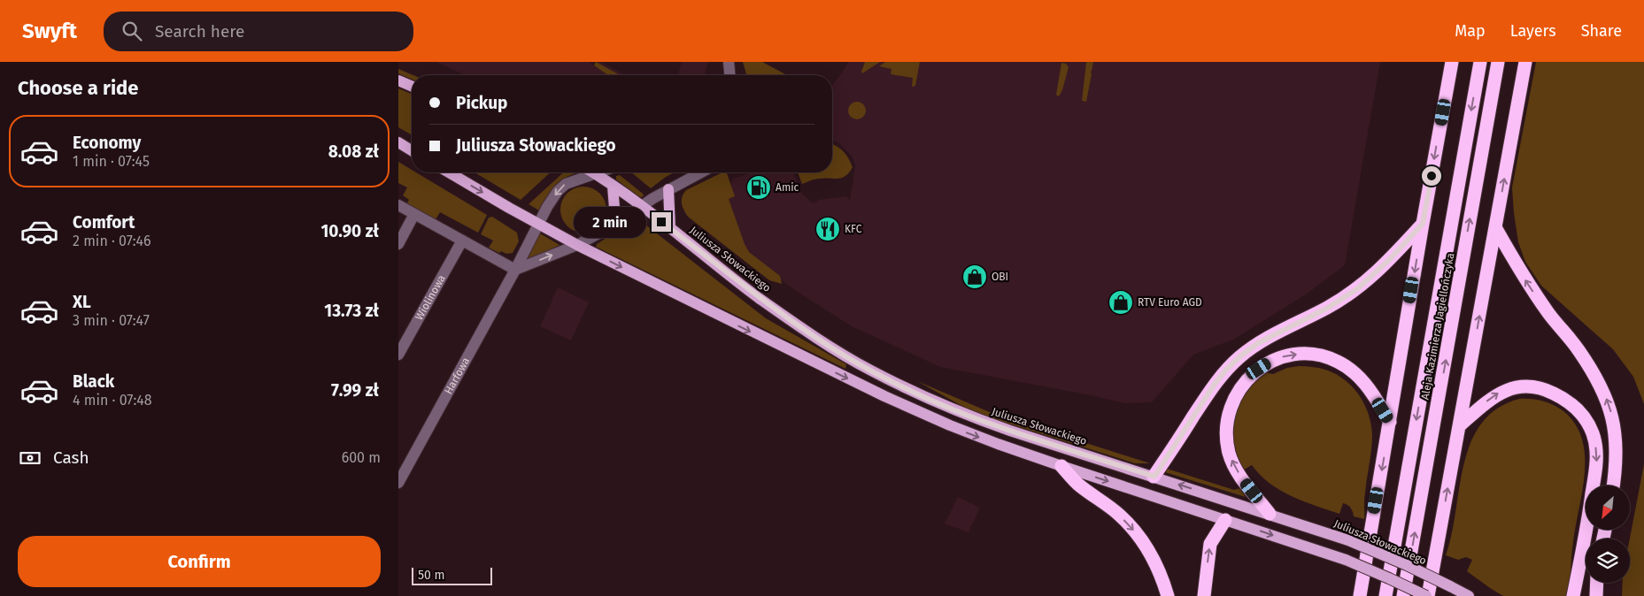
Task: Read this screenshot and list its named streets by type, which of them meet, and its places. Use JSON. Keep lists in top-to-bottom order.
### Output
{
  "streets": {
    "highway": ["Aleja Kazimierza Jagiellończyka"],
    "main road": ["Juliusza Słowackiego"],
    "street": ["Wiolinowa", "Harfowa"]
  },
  "crossings": [
    ["Juliusza Słowackiego", "Harfowa"]
  ],
  "places": {
    "fuel station": ["Amic"],
    "restaurant": ["KFC"],
    "shop": ["OBI", "RTV Euro AGD"]
  },
  "scale_bar": "50 m",
  "north": "bottom left",
  "page": {
    "header": "Swyft",
    "search": "Search here",
    "nav": ["Map", "Layers", "Share"],
    "heading": "Choose a ride",
    "banner": ["Pickup", "Juliusza Słowackiego"],
    "list": [
      {
        "name": "Economy",
        "note": "1 min · 07:45",
        "value": "8.08 zł"
      },
      {
        "name": "Comfort",
        "note": "2 min · 07:46",
        "value": "10.90 zł"
      },
      {
        "name": "XL",
        "note": "3 min · 07:47",
        "value": "13.73 zł"
      },
      {
        "name": "Black",
        "note": "4 min · 07:48",
        "value": "7.99 zł"
      }
    ],
    "bubble": "2 min",
    "pay": ["Cash", "600 m"],
    "buttons": "Confirm",
    "scale": "50 m"
  }
}
